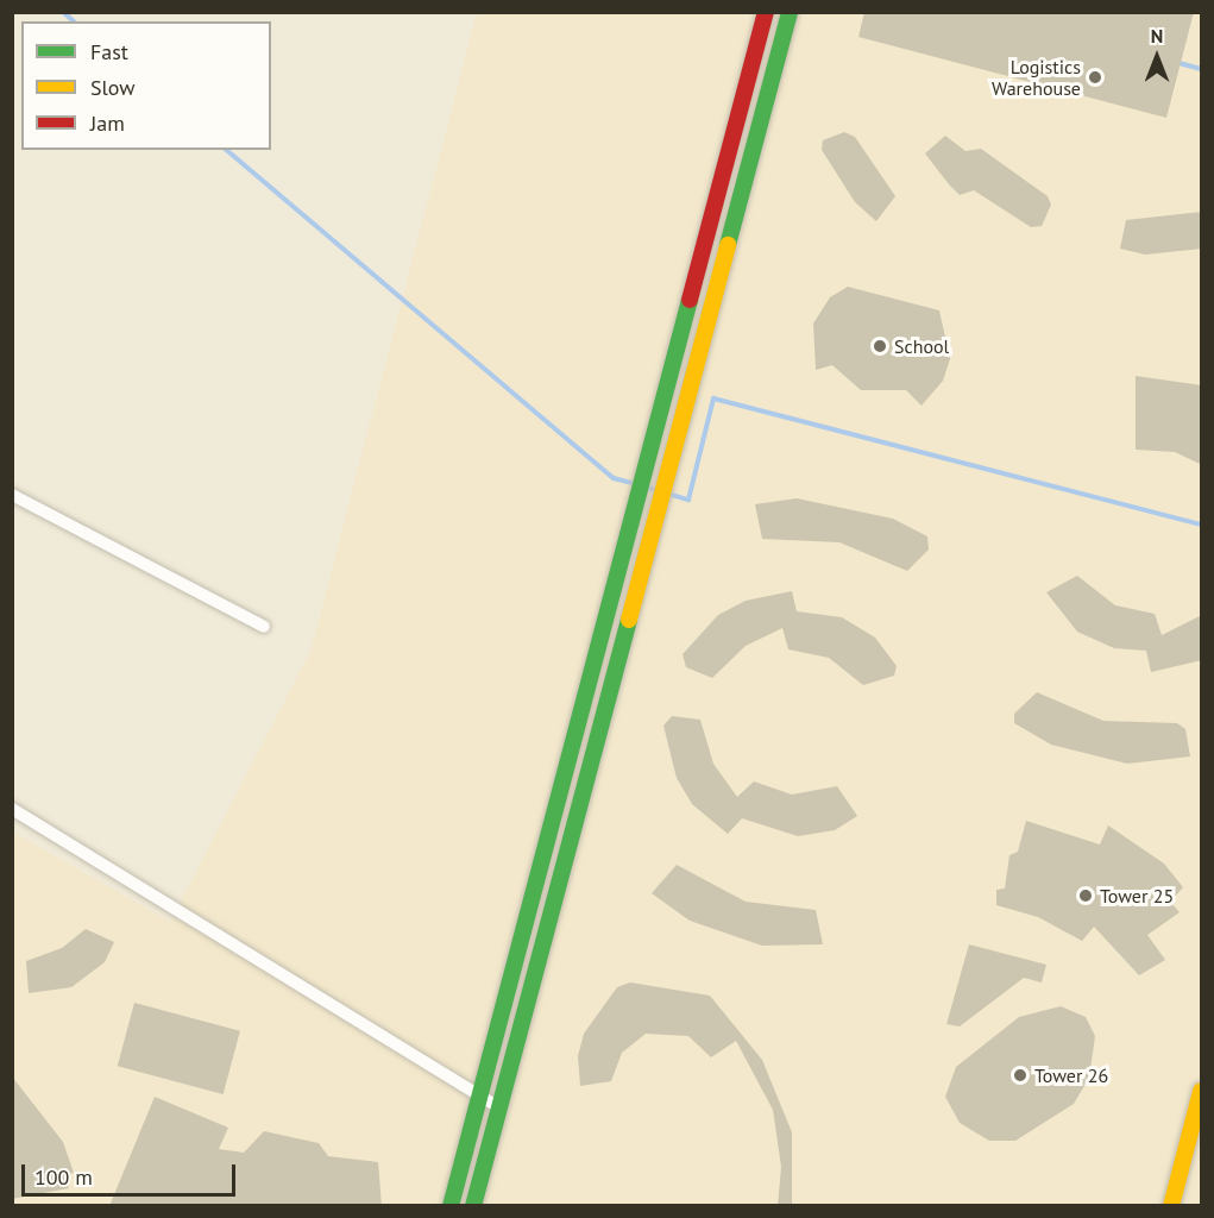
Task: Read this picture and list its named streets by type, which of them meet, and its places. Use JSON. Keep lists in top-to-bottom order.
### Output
{
  "places": [
    "Logistics Warehouse",
    "School",
    "Tower 25",
    "Tower 26"
  ],
  "legend": ["Fast", "Slow", "Jam"],
  "scale_bar": "100 m",
  "north": "top"
}
